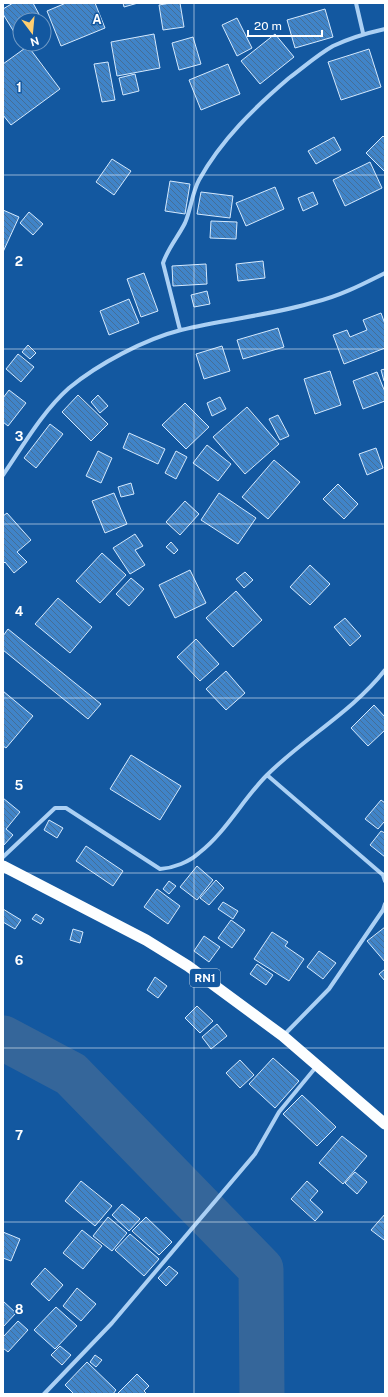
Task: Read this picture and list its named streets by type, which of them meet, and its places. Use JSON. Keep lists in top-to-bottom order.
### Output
{
  "streets": {
    "highway": ["RN1"]
  },
  "scale_bar": "20 m",
  "north": "bottom",
  "grid": {
    "columns": ["A"],
    "rows": [
      "1",
      "2",
      "3",
      "4",
      "5",
      "6",
      "7",
      "8"
    ]
  }
}
